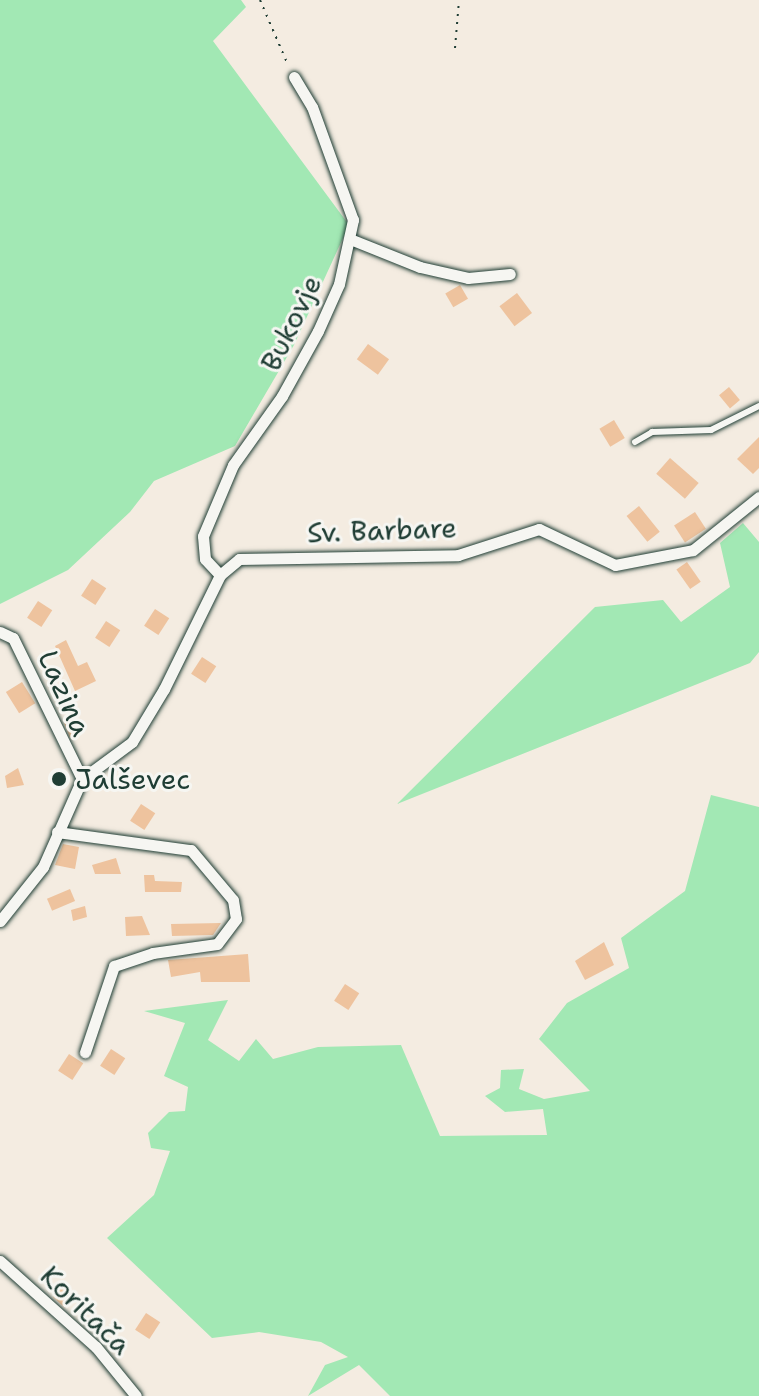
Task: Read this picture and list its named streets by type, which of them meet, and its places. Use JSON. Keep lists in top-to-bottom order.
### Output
{
  "streets": {
    "street": [
      "Bukovje",
      "Sv. Barbare",
      "Lazina",
      "Koritača"
    ]
  },
  "crossings": [
    ["Bukovje", "Sv. Barbare"]
  ],
  "places": ["Jalševec"]
}
